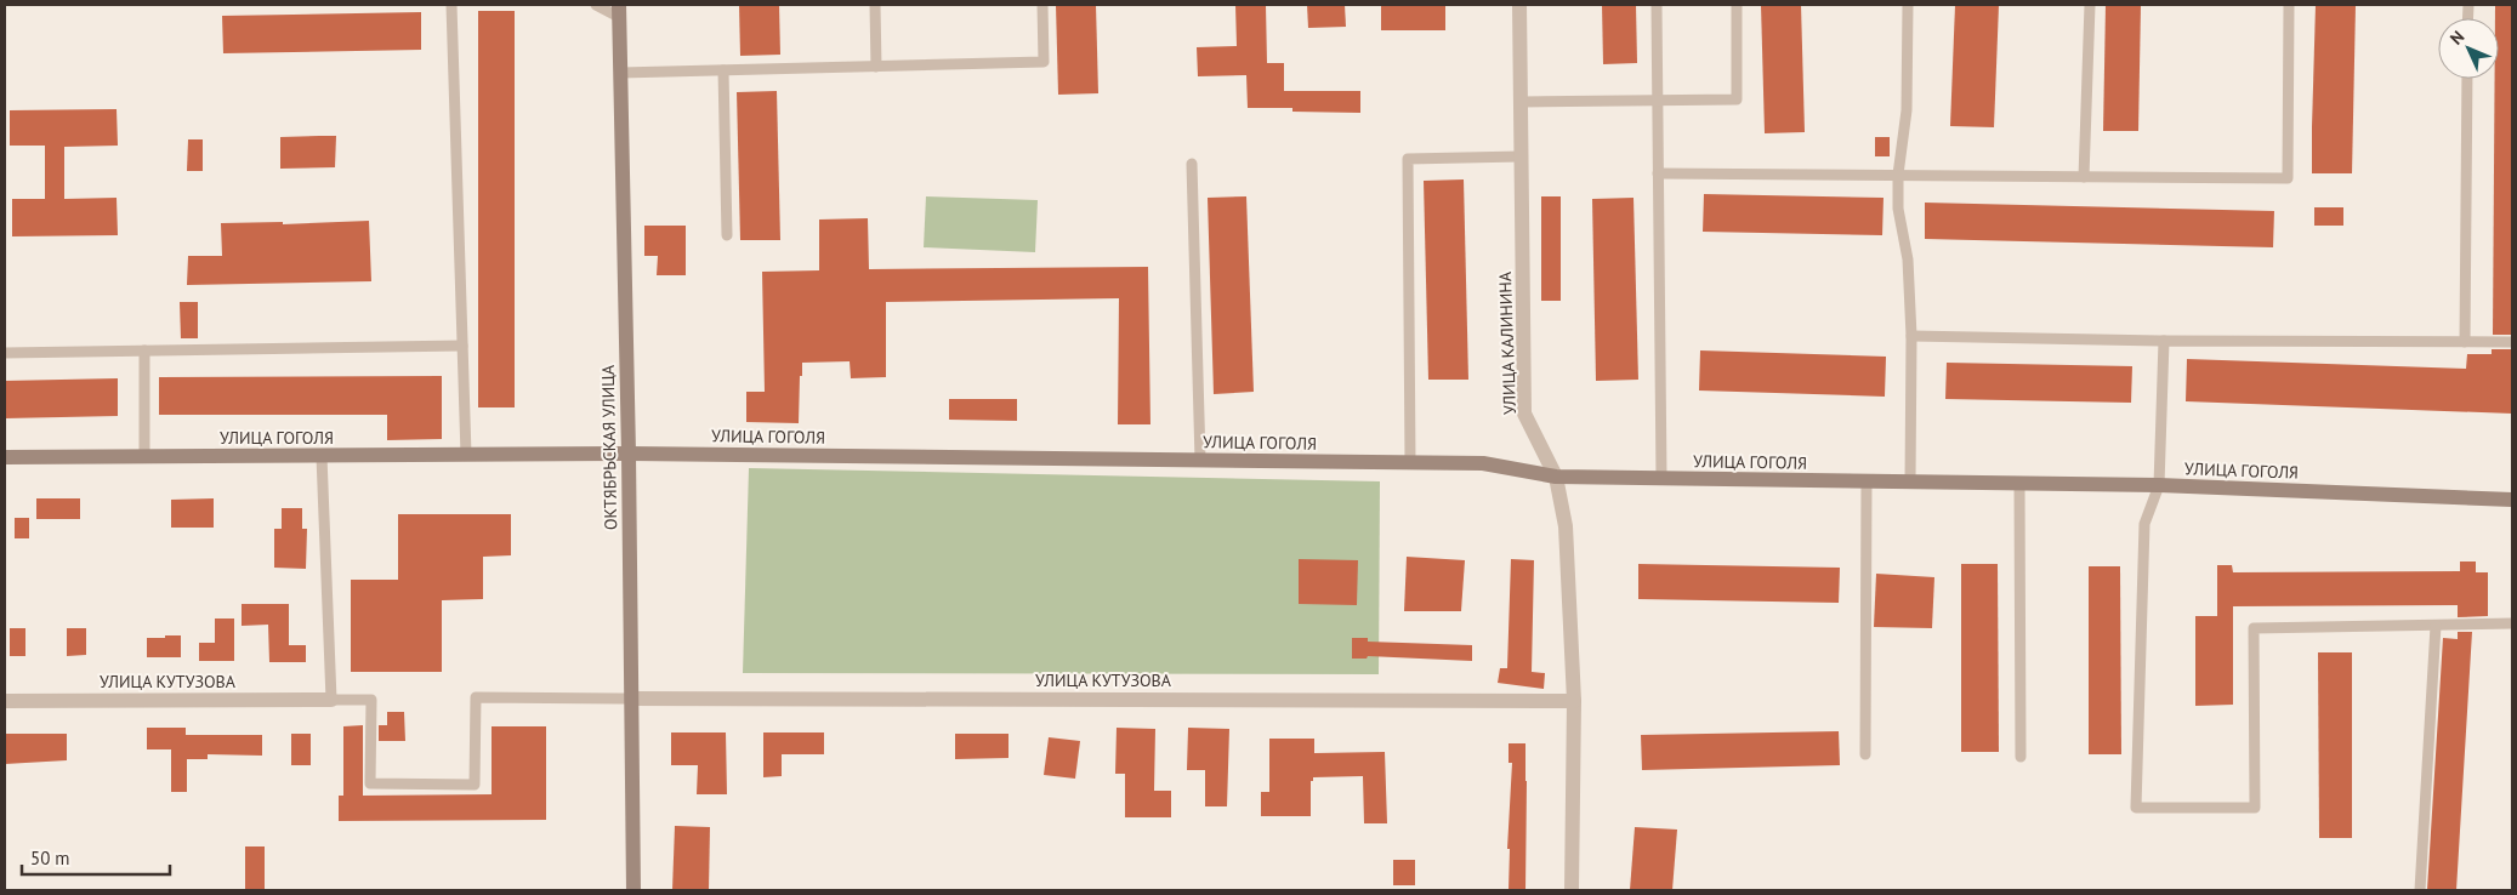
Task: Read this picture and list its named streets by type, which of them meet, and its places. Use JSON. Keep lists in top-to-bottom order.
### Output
{
  "streets": {
    "main road": ["УЛИЦА ГОГОЛЯ", "ОКТЯБРЬСКАЯ УЛИЦА"],
    "street": ["УЛИЦА КАЛИНИНА", "УЛИЦА КУТУЗОВА"]
  },
  "crossings": [
    ["УЛИЦА КАЛИНИНА", "УЛИЦА ГОГОЛЯ"],
    ["УЛИЦА КАЛИНИНА", "УЛИЦА КУТУЗОВА"],
    ["УЛИЦА ГОГОЛЯ", "ОКТЯБРЬСКАЯ УЛИЦА"],
    ["ОКТЯБРЬСКАЯ УЛИЦА", "УЛИЦА КУТУЗОВА"]
  ],
  "scale_bar": "50 m",
  "north": "top left"
}
